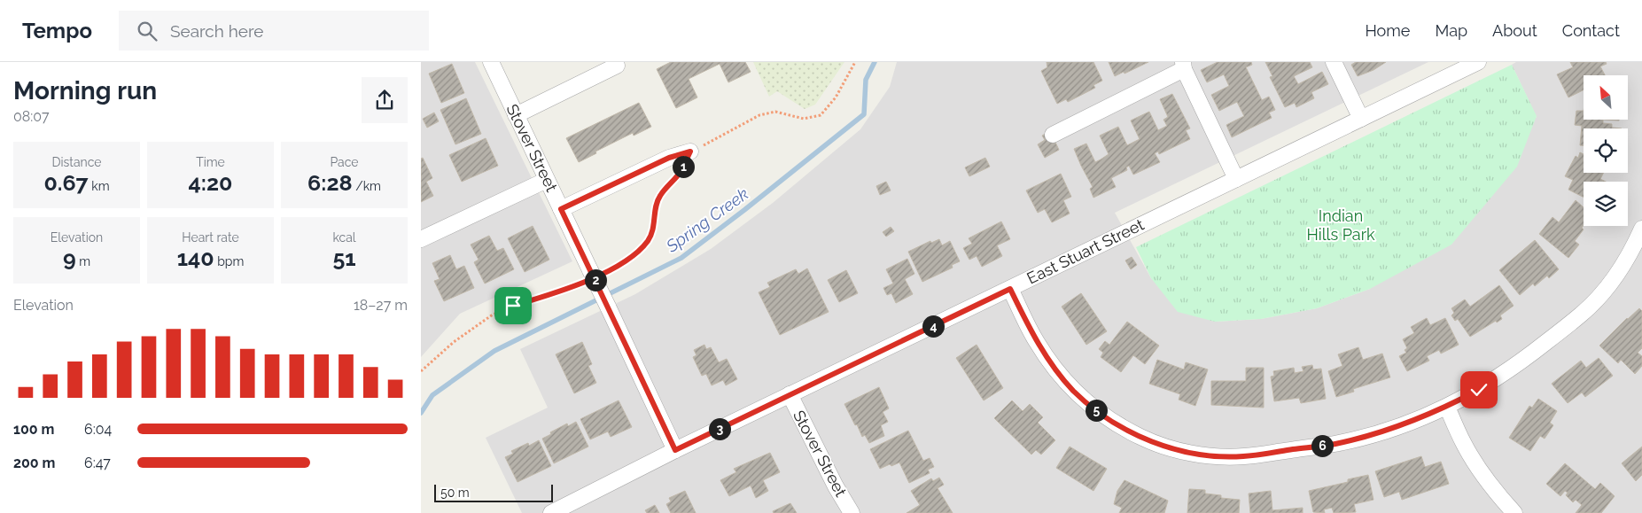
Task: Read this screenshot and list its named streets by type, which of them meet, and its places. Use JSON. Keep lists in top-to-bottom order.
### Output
{
  "streets": {
    "street": ["Stover Street", "East Stuart Street"]
  },
  "crossings": [
    ["Stover Street", "East Stuart Street"]
  ],
  "water": ["Spring Creek"],
  "parks": ["Indian Hills Park"],
  "scale_bar": "50 m",
  "north": "top left",
  "page": {
    "header": "Tempo",
    "search": "Search here",
    "nav": [
      "Home",
      "Map",
      "About",
      "Contact"
    ],
    "heading": ["Morning run", "08:07"],
    "stats": [
      ["Distance", "0.67 km"],
      ["Time", "4:20"],
      ["Pace", "6:28 /km"],
      ["Elevation", "9 m"],
      ["Heart rate", "140 bpm"],
      ["kcal", "51"]
    ],
    "pins": [
      "1",
      "2",
      "4",
      "5",
      "3",
      "6"
    ],
    "chart": ["Elevation", "18–27 m"],
    "list": [
      {
        "name": "100 m",
        "note": "6:04"
      },
      {
        "name": "200 m",
        "note": "6:47"
      }
    ],
    "scale": "50 m"
  }
}
